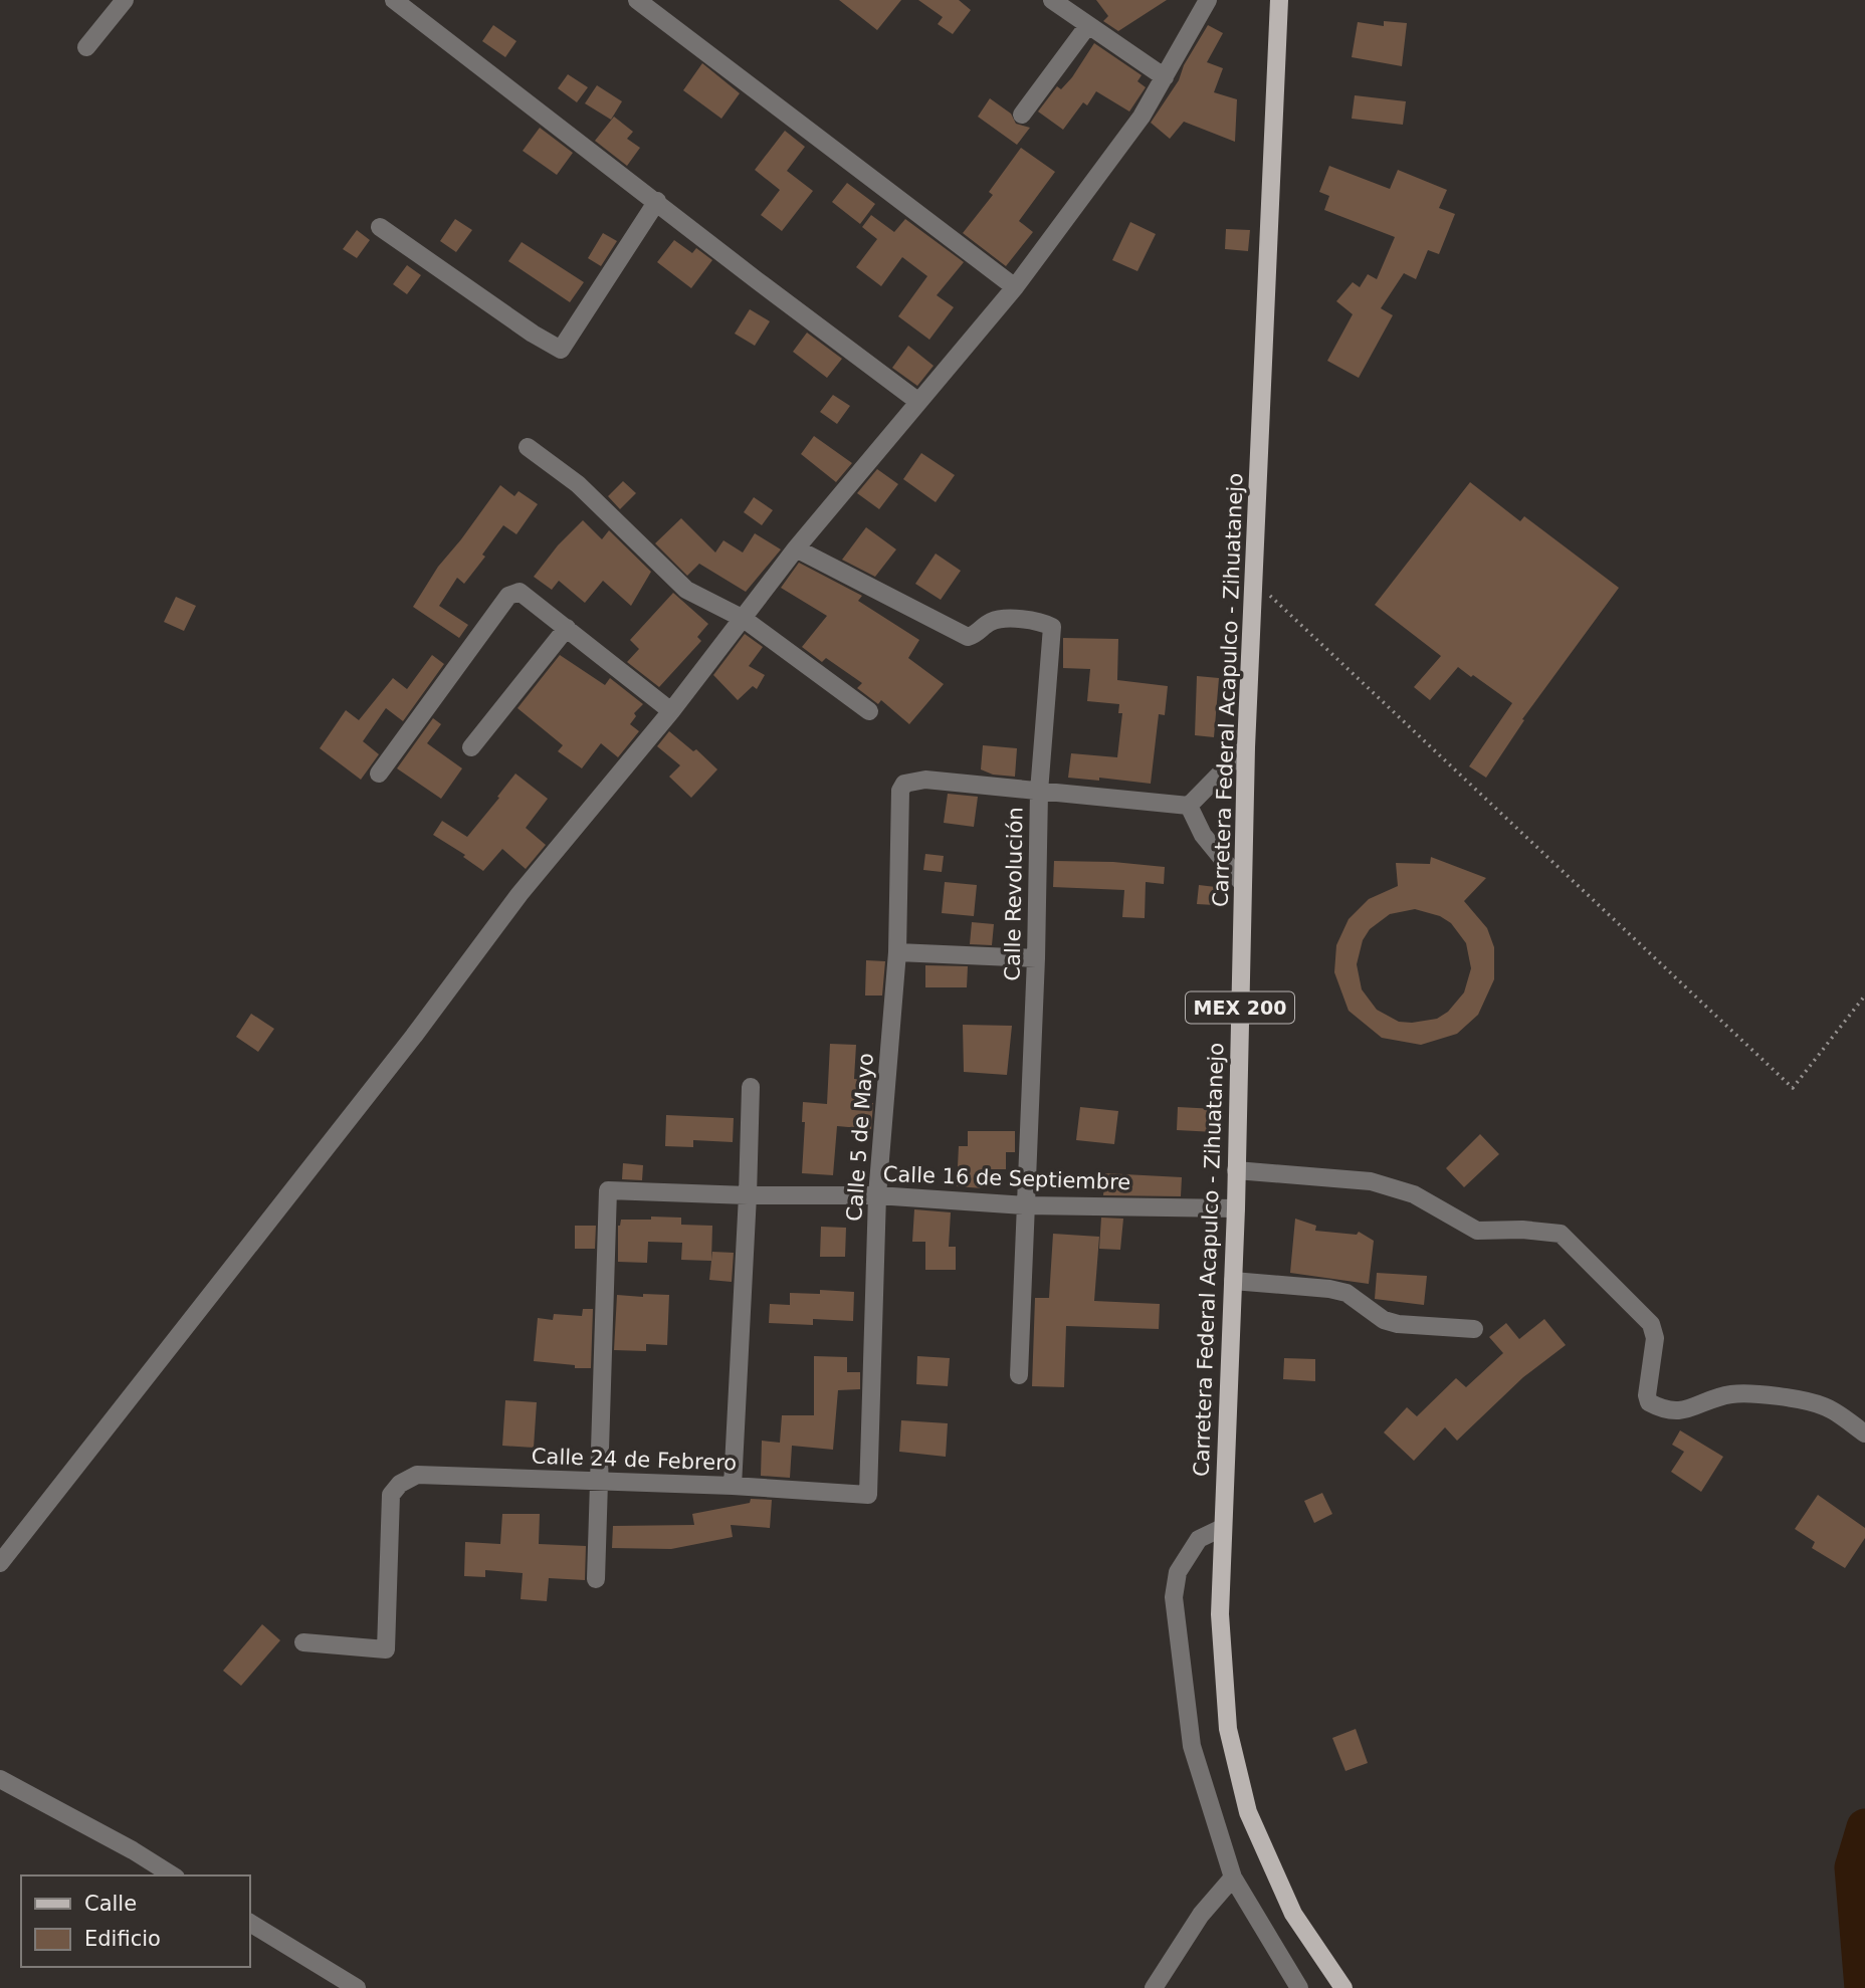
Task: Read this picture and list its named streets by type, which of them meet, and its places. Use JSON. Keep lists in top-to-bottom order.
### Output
{
  "streets": {
    "main road": ["Carretera Federal Acapulco - Zihuatanejo", "MEX 200"],
    "street": [
      "Calle Revolución",
      "Calle 5 de Mayo",
      "Calle 16 de Septiembre",
      "Calle 24 de Febrero"
    ]
  },
  "crossings": [
    ["Carretera Federal Acapulco - Zihuatanejo", "Calle 16 de Septiembre"],
    ["Calle Revolución", "Calle 5 de Mayo"],
    ["Calle Revolución", "Calle 16 de Septiembre"],
    ["Calle 5 de Mayo", "Calle 16 de Septiembre"],
    ["Calle 5 de Mayo", "Calle 24 de Febrero"],
    ["Calle 16 de Septiembre", "Calle 24 de Febrero"]
  ],
  "legend": ["Calle", "Edificio"]
}
